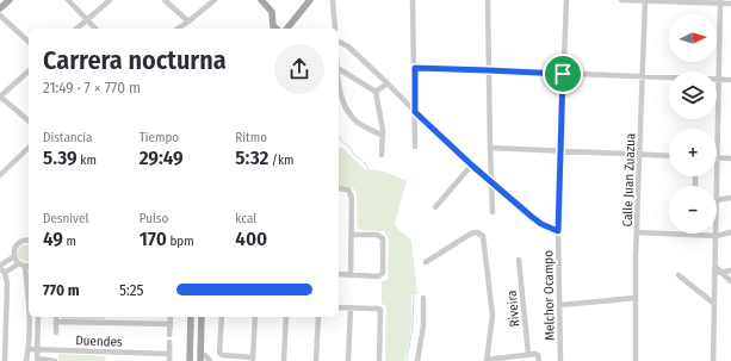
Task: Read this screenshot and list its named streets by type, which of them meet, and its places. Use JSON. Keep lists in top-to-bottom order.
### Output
{
  "streets": {
    "street": [
      "Calle Juan Zuazua",
      "Melchor Ocampo",
      "Riveira",
      "Duendes"
    ]
  },
  "north": "right",
  "page": {
    "map_buttons": ["+", "−"],
    "heading": ["Carrera nocturna", "21:49 · 7 × 770 m"],
    "stats": [
      ["Distancia", "5.39 km"],
      ["Tiempo", "29:49"],
      ["Ritmo", "5:32 /km"],
      ["Desnivel", "49 m"],
      ["Pulso", "170 bpm"],
      ["kcal", "400"]
    ],
    "list": [
      {
        "name": "770 m",
        "note": "5:25"
      }
    ]
  }
}
